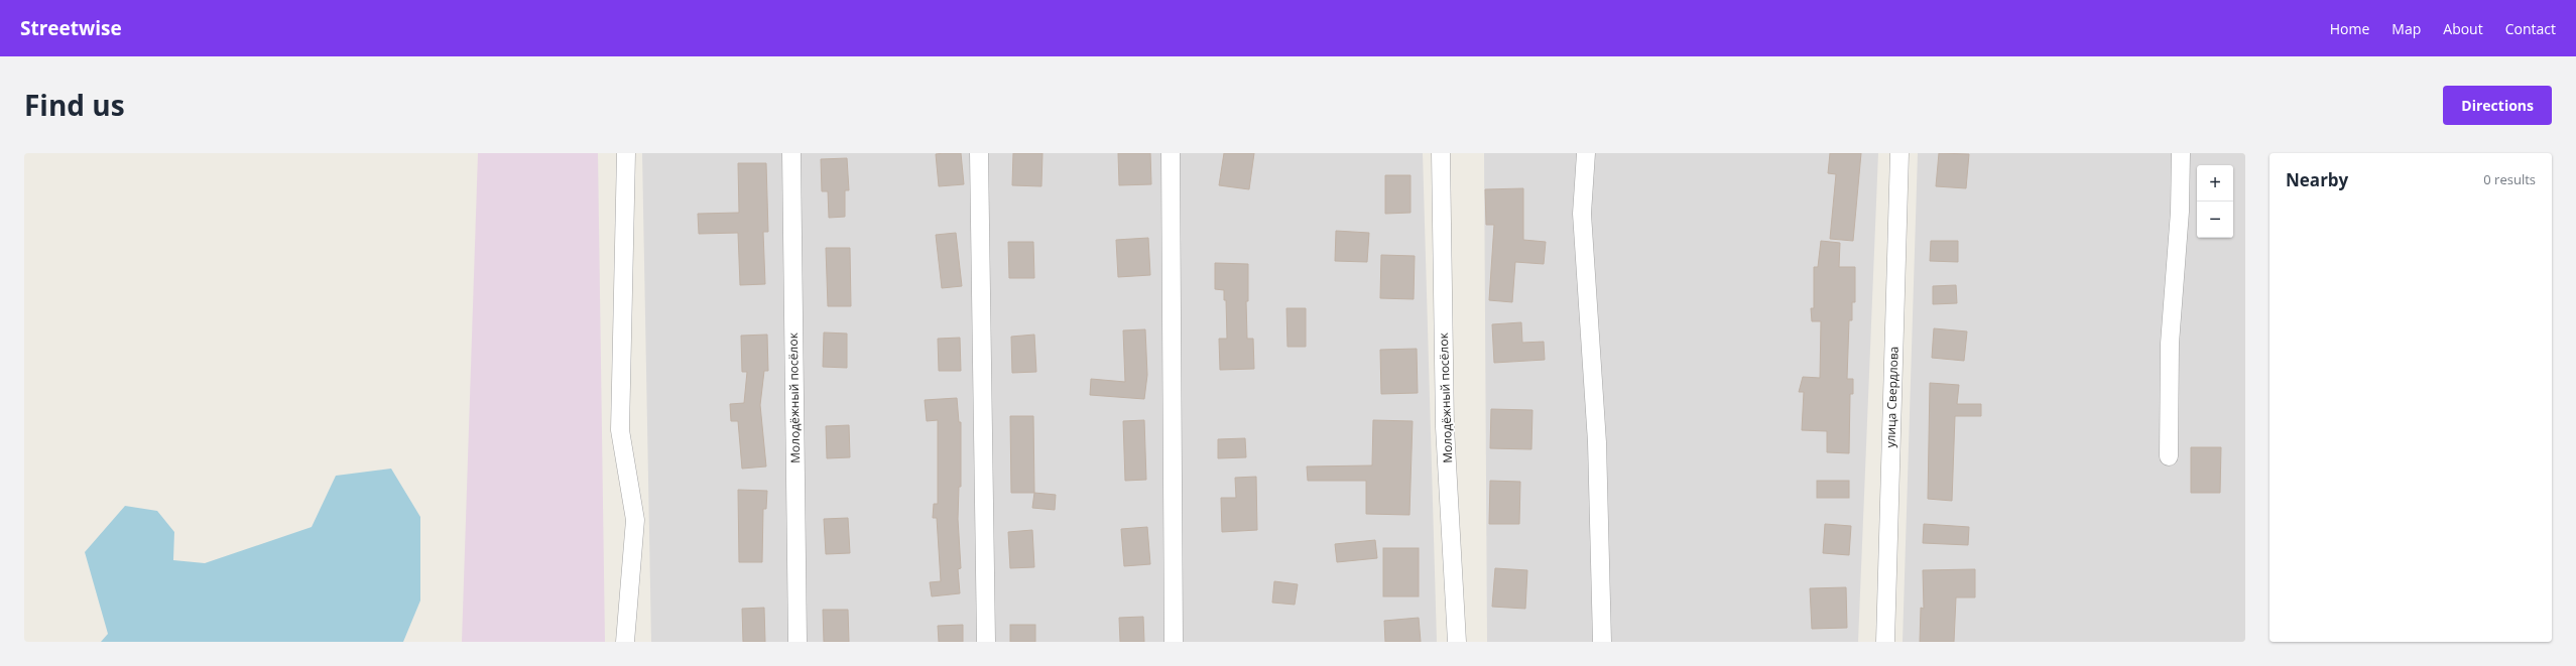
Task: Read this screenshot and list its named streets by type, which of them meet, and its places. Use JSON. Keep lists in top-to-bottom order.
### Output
{
  "streets": {
    "street": ["улица Свердлова", "Молодёжный посёлок"]
  },
  "page": {
    "header": "Streetwise",
    "nav": [
      "Home",
      "Map",
      "About",
      "Contact"
    ],
    "title": "Find us",
    "buttons": "Directions",
    "heading": ["Nearby", "0 results"],
    "map_buttons": ["+", "−"]
  }
}
